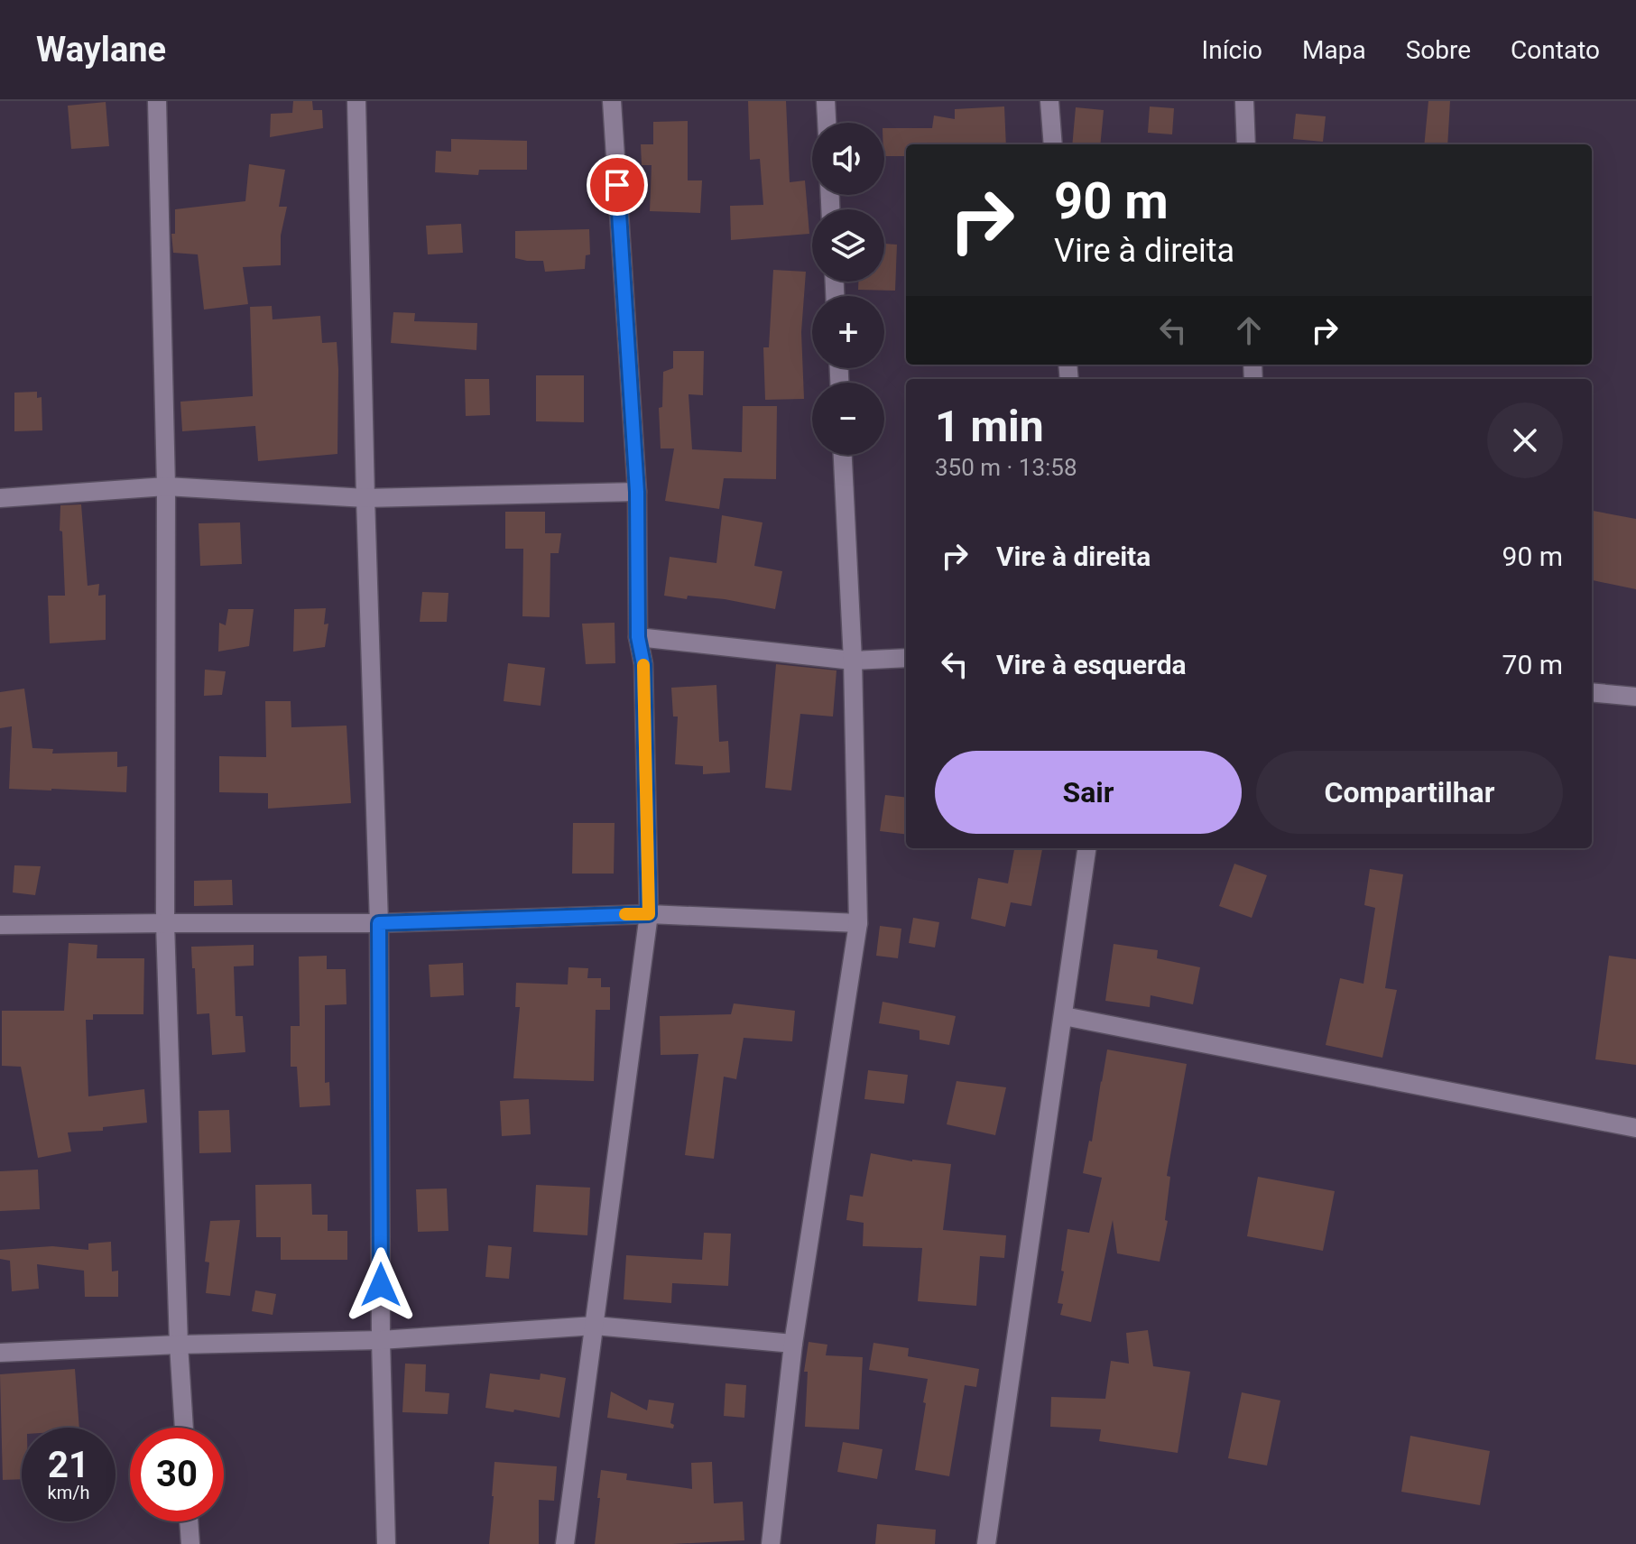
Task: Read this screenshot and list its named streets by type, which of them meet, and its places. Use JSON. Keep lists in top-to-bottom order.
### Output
{
  "page": {
    "header": "Waylane",
    "nav": [
      "Início",
      "Mapa",
      "Sobre",
      "Contato"
    ],
    "map_buttons": ["+", "−"],
    "turn": ["90 m", "Vire à direita"],
    "heading": ["1 min", "350 m · 13:58"],
    "list": [
      {
        "name": "Vire à direita",
        "value": "90 m"
      },
      {
        "name": "Vire à esquerda",
        "value": "70 m"
      }
    ],
    "buttons": ["Sair", "Compartilhar"],
    "speed": "21 km/h",
    "limit": "30"
  }
}
